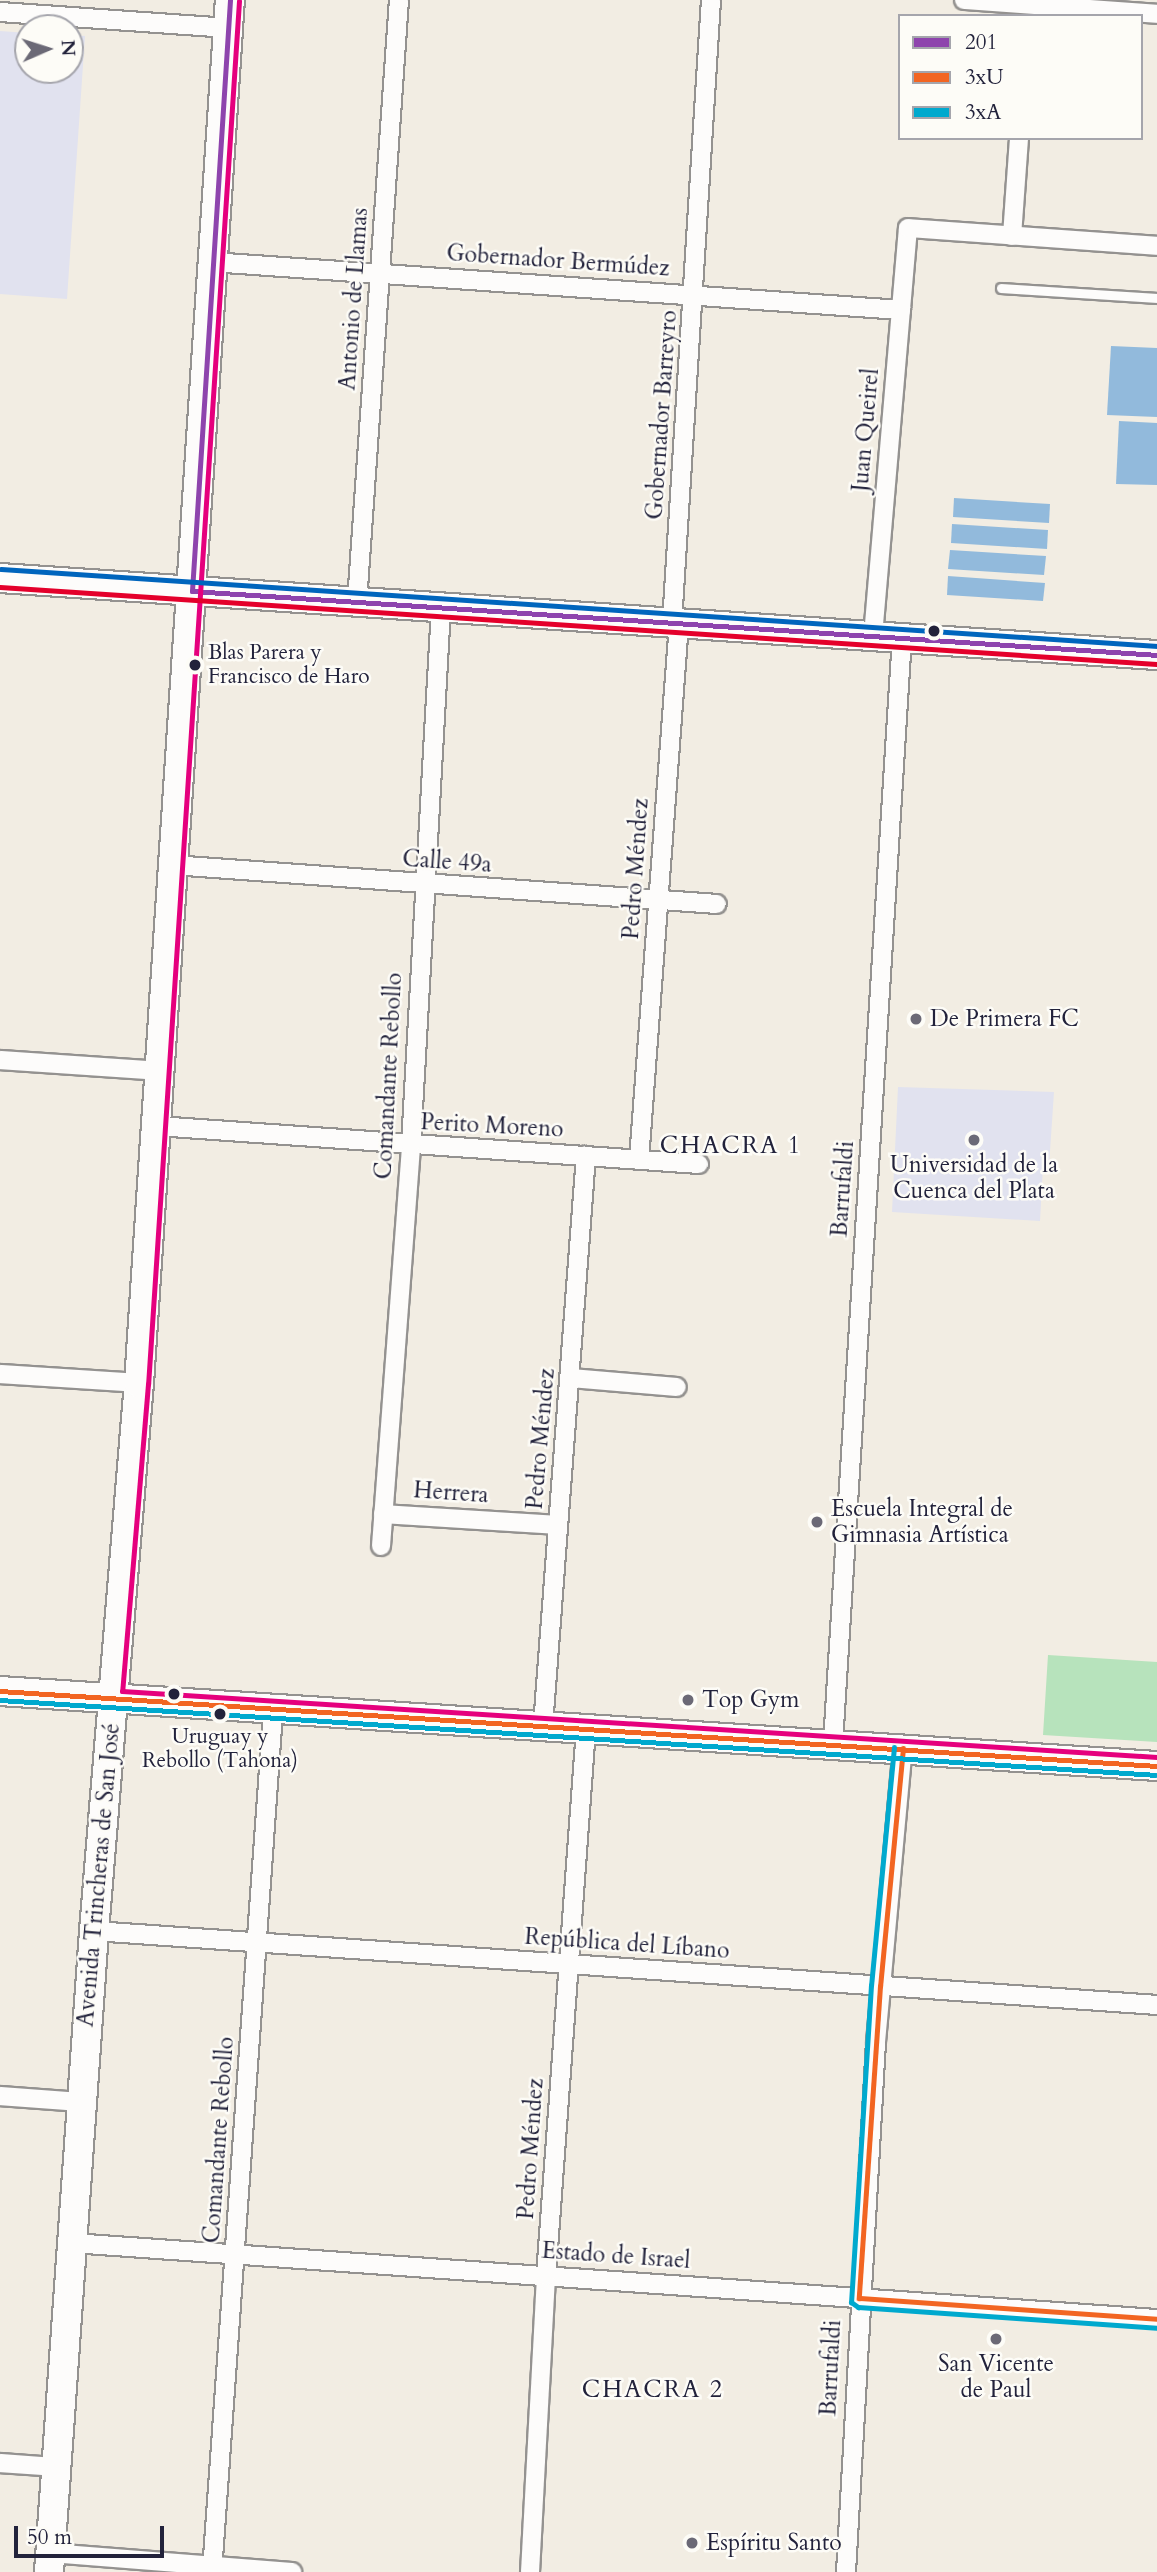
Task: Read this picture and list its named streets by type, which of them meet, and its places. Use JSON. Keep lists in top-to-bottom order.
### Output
{
  "streets": {
    "main road": ["Avenida Trincheras de San José"],
    "street": [
      "Gobernador Bermúdez",
      "Antonio de Llamas",
      "Gobernador Barreyro",
      "Juan Queirel",
      "Calle 49a",
      "Pedro Méndez",
      "Comandante Rebollo",
      "Perito Moreno",
      "Barrufaldi",
      "Herrera",
      "República del Líbano",
      "Estado de Israel"
    ]
  },
  "crossings": [
    ["Gobernador Bermúdez", "Antonio de Llamas"],
    ["Gobernador Bermúdez", "Gobernador Barreyro"],
    ["Gobernador Bermúdez", "Juan Queirel"],
    ["Gobernador Bermúdez", "Avenida Trincheras de San José"],
    ["Gobernador Barreyro", "Pedro Méndez"],
    ["Calle 49a", "Pedro Méndez"],
    ["Calle 49a", "Comandante Rebollo"],
    ["Calle 49a", "Avenida Trincheras de San José"],
    ["Pedro Méndez", "Perito Moreno"],
    ["Pedro Méndez", "Herrera"],
    ["Pedro Méndez", "República del Líbano"],
    ["Pedro Méndez", "Estado de Israel"],
    ["Comandante Rebollo", "Perito Moreno"],
    ["Comandante Rebollo", "Herrera"],
    ["Comandante Rebollo", "República del Líbano"],
    ["Comandante Rebollo", "Estado de Israel"],
    ["Perito Moreno", "Avenida Trincheras de San José"],
    ["Barrufaldi", "República del Líbano"],
    ["Barrufaldi", "Estado de Israel"],
    ["Avenida Trincheras de San José", "República del Líbano"],
    ["Avenida Trincheras de San José", "Estado de Israel"]
  ],
  "districts": ["CHACRA 1", "CHACRA 2"],
  "places": [
    "Blas Parera y Francisco de Haro",
    "De Primera FC",
    "Universidad de la Cuenca del Plata",
    "Escuela Integral de Gimnasia Artística",
    "Top Gym",
    "Uruguay y Rebollo (Tahona)",
    "San Vicente de Paul",
    "Espíritu Santo"
  ],
  "lines": ["transit line 201", "transit line 3xU", "transit line 3xA"],
  "legend": ["201", "3xU", "3xA"],
  "scale_bar": "50 m",
  "north": "right"
}
